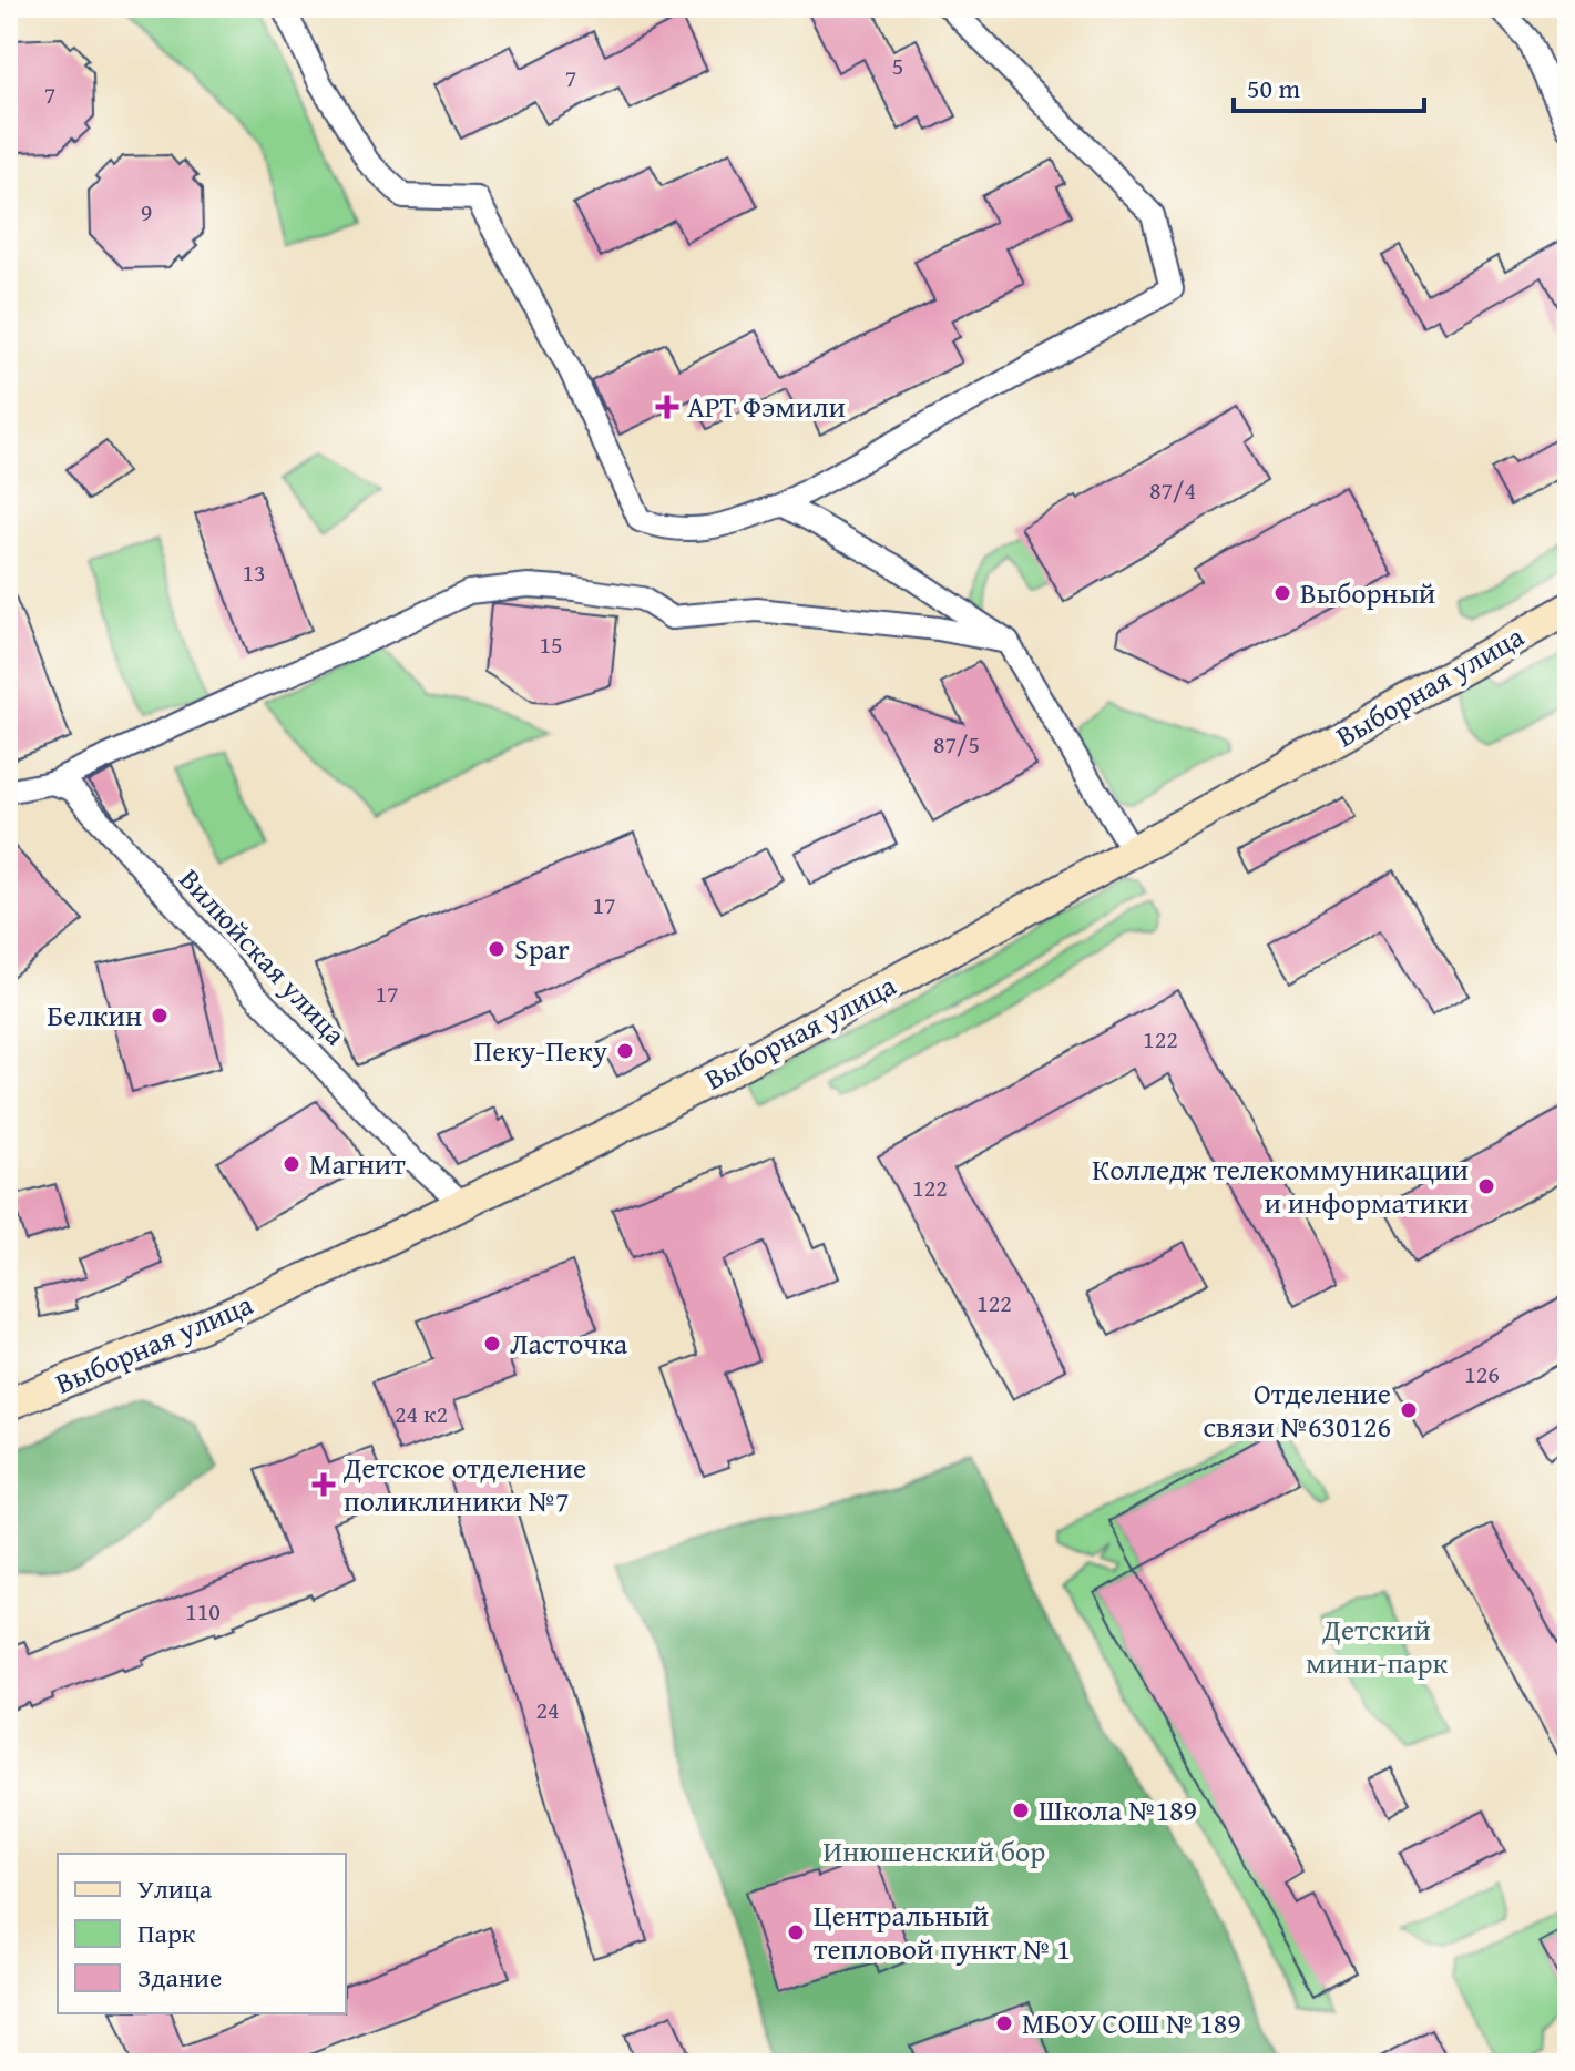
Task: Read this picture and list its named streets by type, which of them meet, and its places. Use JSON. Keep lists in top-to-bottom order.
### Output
{
  "streets": {
    "main road": ["Выборная улица"],
    "street": ["Вилюйская улица"]
  },
  "crossings": [
    ["Выборная улица", "Вилюйская улица"]
  ],
  "parks": ["Детский мини-парк", "Инюшенский бор"],
  "places": {
    "health": ["АРТ Фэмили", "Детское отделение поликлиники №7"],
    "other": [
      "Выборный",
      "Spar",
      "Белкин",
      "Пеку-Пеку",
      "Магнит",
      "Колледж телекоммуникации и информатики",
      "Ласточка",
      "Отделение связи №630126",
      "Школа №189",
      "Центральный тепловой пункт № 1",
      "МБОУ СОШ № 189"
    ]
  },
  "house_numbers": [
    "5",
    "7",
    "7",
    "9",
    "87/4",
    "13",
    "15",
    "87/5",
    "17",
    "17",
    "122",
    "122",
    "122",
    "126",
    "24 к2",
    "110",
    "24"
  ],
  "legend": ["Улица", "Парк", "Здание"],
  "scale_bar": "50 m"
}
